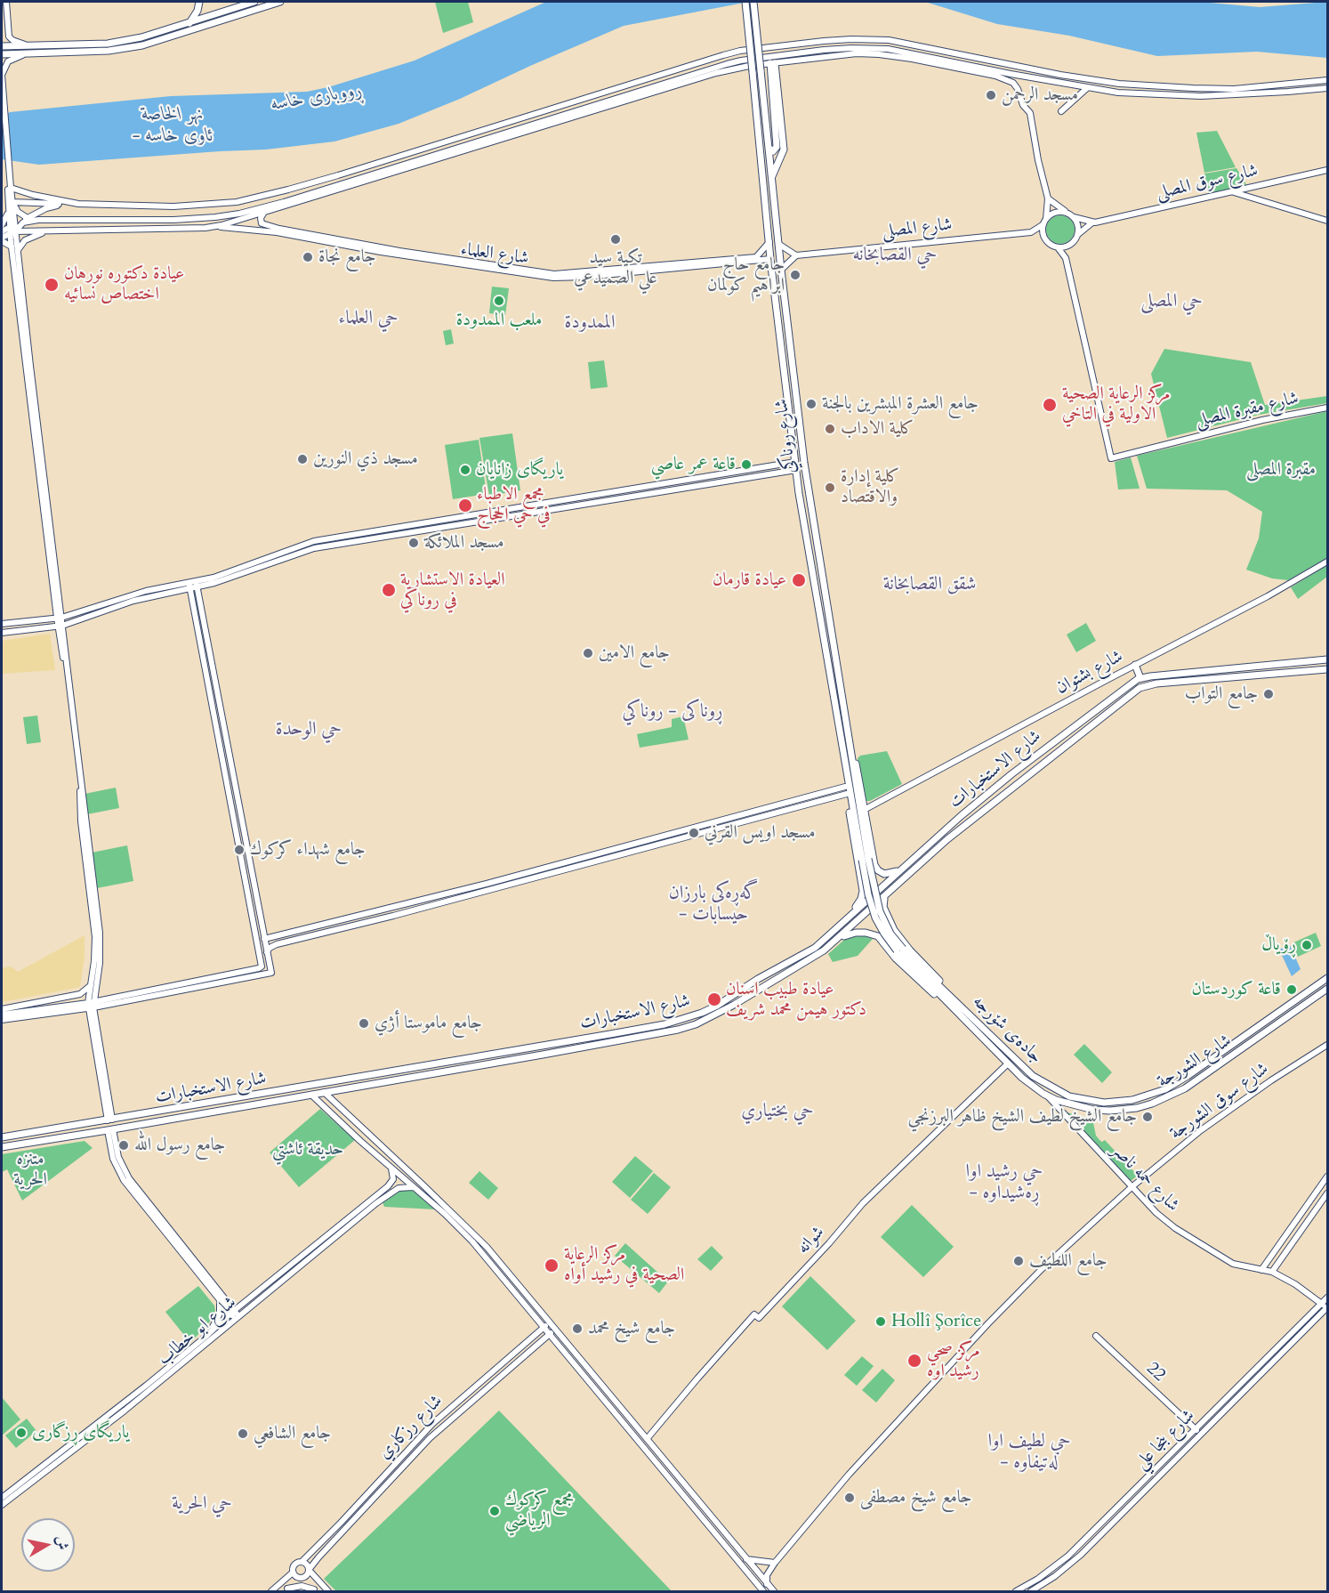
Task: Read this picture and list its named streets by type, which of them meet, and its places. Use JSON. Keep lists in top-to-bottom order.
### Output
{
  "streets": {
    "main road": [
      "شارع روناكي",
      "شارع الاستخبارات",
      "جادەی شۆرجە",
      "شارع الشورجة"
    ],
    "street": [
      "شارع سوق المصلى",
      "شارع المصلى",
      "شارع العلماء",
      "شارع مقبرة المصلى",
      "شارع بشتوان",
      "شارع سوق الشورجة",
      "شارع حمه ناصر",
      "شوانە",
      "شارع ابو خطاب",
      "22",
      "شارع رزكاري",
      "شارع بنجا علي"
    ]
  },
  "crossings": [
    ["شارع سوق المصلى", "شارع المصلى"],
    ["شارع العلماء", "شارع روناكي"],
    ["جادەی شۆرجە", "شارع الشورجة"],
    ["شارع الشورجة", "شارع حمه ناصر"],
    ["شارع الشورجة", "شوانە"],
    ["شارع سوق الشورجة", "شارع حمه ناصر"],
    ["شارع حمه ناصر", "شارع بنجا علي"],
    ["22", "شارع بنجا علي"]
  ],
  "districts": [
    "حي القصابخانه",
    "حي المصلى",
    "حي العلماء",
    "الممدودة",
    "شقق القصابخانة",
    "ڕوناکی - روناكي",
    "حي الوحدة",
    "گەڕەکی بارزان - حیسابات",
    "حي بختياري",
    "حي رشيد اوا - ڕەشیداوە",
    "حي لطيف اوا - لەتیفاوە",
    "حي الحرية"
  ],
  "water": ["ڕووباری خاسە", "نهر الخاصة - ئاوی خاسە"],
  "parks": ["مقبرة المصلى", "حديقة ئاشتي", "متنزه الحرية"],
  "places": [
    "مسجد الرحمن",
    "تكية سيد علي الصميدعي",
    "جامع نجاة",
    "جامع حاج ابراهيم كولمان",
    "عيادة دكتوره نورهان اختصاص نسائيه",
    "ملعب الممدودة",
    "جامع العشرة المبشرين بالجنة",
    "مركز الرعاية الصحية الاولية في التاخي",
    "كلية الاداب",
    "مسجد ذي النورين",
    "قاعة عمر عاصي",
    "یاریگای زانایان",
    "كلية إدارة والاقتصاد",
    "مجمع الاطباء في حي الحجاج",
    "مسجد الملائكة",
    "عيادة قارمان",
    "العيادة الاستشارية في روناكي",
    "جامع الامين",
    "جامع التواب",
    "مسجد اويس القرني",
    "جامع شهداء كركوك",
    "ڕۆیاڵ",
    "قاعة كوردستان",
    "عيادة طبيب اسنان دكتور هيمن محمد شريف",
    "جامع ماموستا أژي",
    "جامع الشيخ لطيف الشيخ ظاهر البرزنجي",
    "جامع رسول الله",
    "جامع اللطيف",
    "مركز الرعاية الصحية في رشيد أواه",
    "Hollî Şorîce",
    "جامع شيخ محمد",
    "مركز صحي رشيد اوه",
    "یاریگای ڕزگاری",
    "جامع الشافعي",
    "جامع شيخ مصطفى",
    "مجمع كركوك الرياضي"
  ],
  "north": "right"
}
